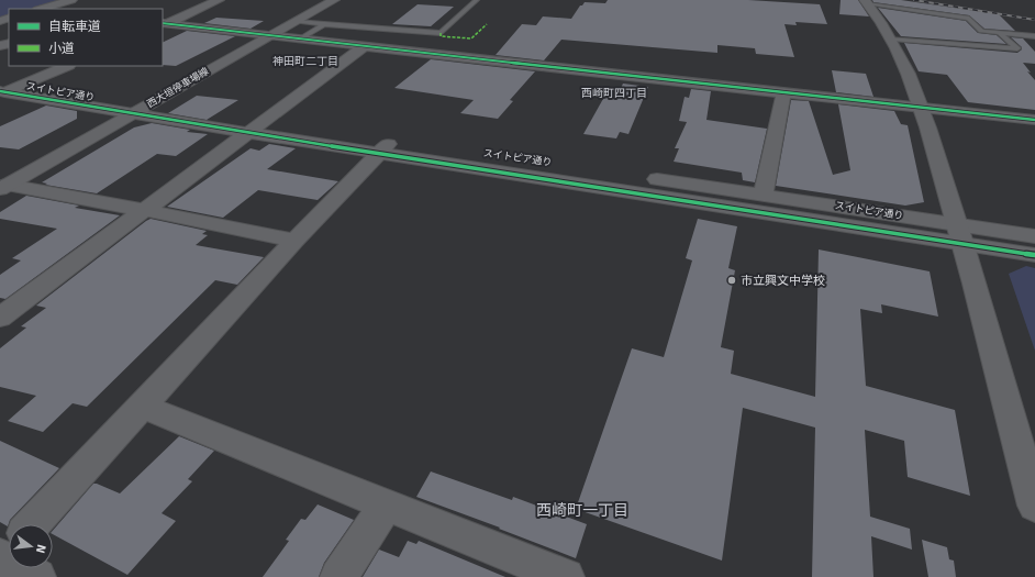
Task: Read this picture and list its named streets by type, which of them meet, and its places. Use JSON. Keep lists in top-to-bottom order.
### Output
{
  "streets": {
    "street": ["西大垣停車場線", "スイトピア通り"]
  },
  "crossings": [
    ["西大垣停車場線", "スイトピア通り"]
  ],
  "districts": ["神田町二丁目", "西崎町四丁目", "西崎町一丁目"],
  "places": ["市立興文中学校"],
  "legend": ["自転車道", "小道"],
  "north": "right"
}
